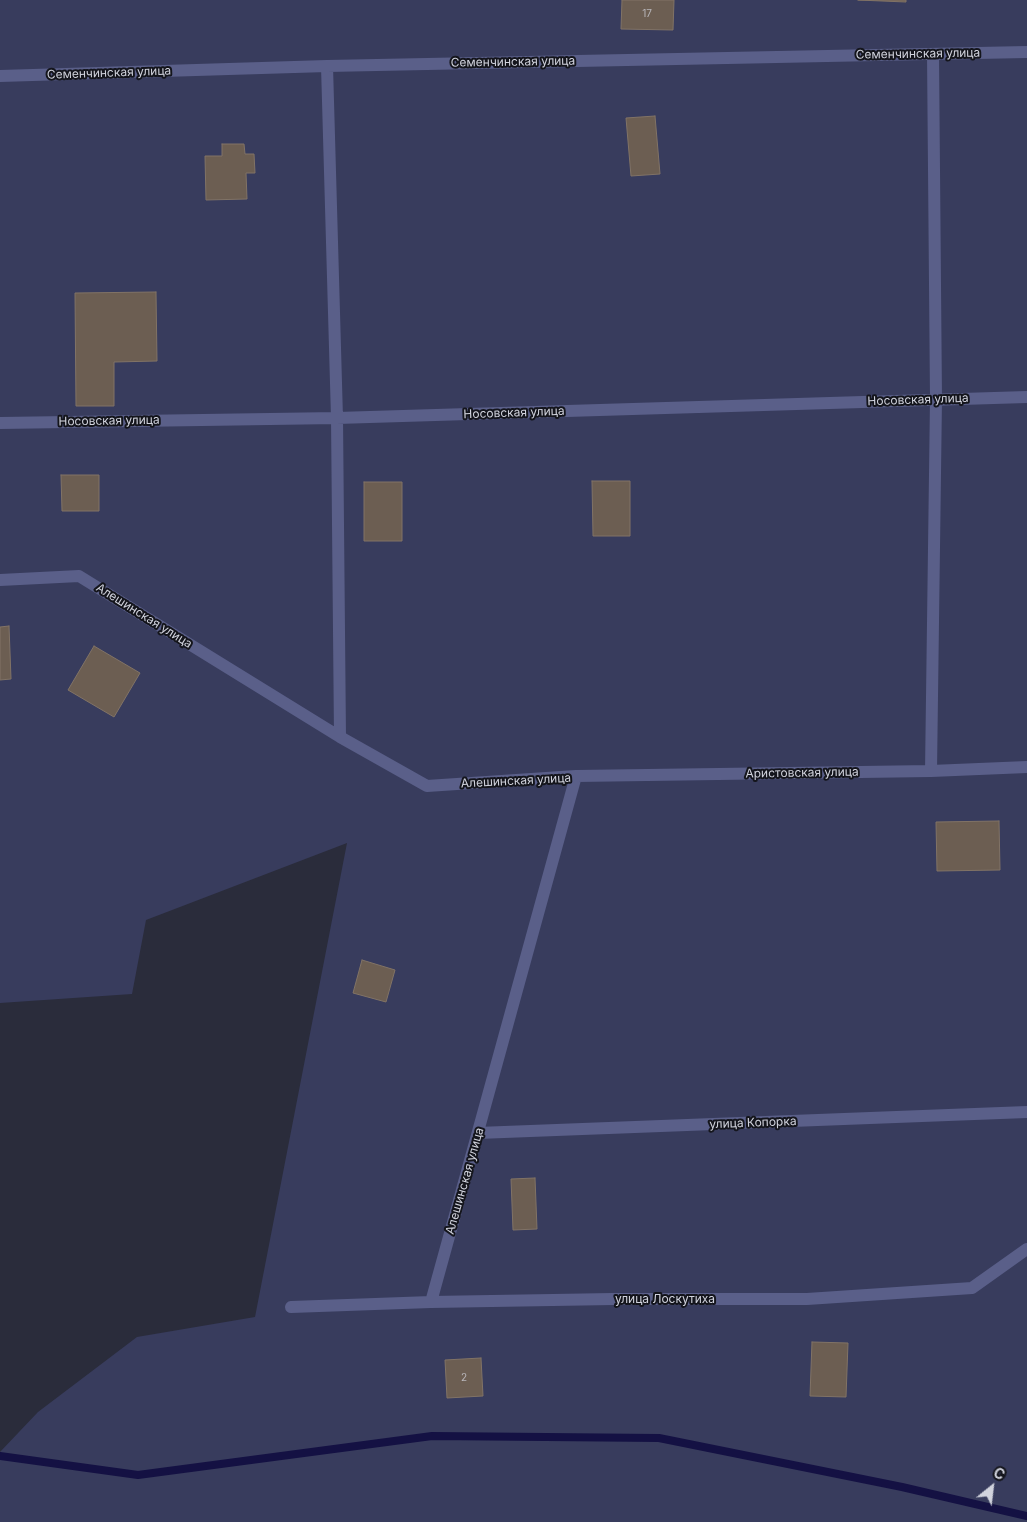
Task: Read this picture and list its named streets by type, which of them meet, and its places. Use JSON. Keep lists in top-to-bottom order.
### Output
{
  "streets": {
    "street": [
      "Семенчинская улица",
      "Носовская улица",
      "Алешинская улица",
      "Аристовская улица",
      "улица Копорка",
      "улица Лоскутиха"
    ]
  },
  "crossings": [
    ["Алешинская улица", "Аристовская улица"],
    ["Алешинская улица", "улица Копорка"],
    ["Алешинская улица", "улица Лоскутиха"]
  ],
  "house_numbers": ["17", "2"],
  "north": "top right"
}
